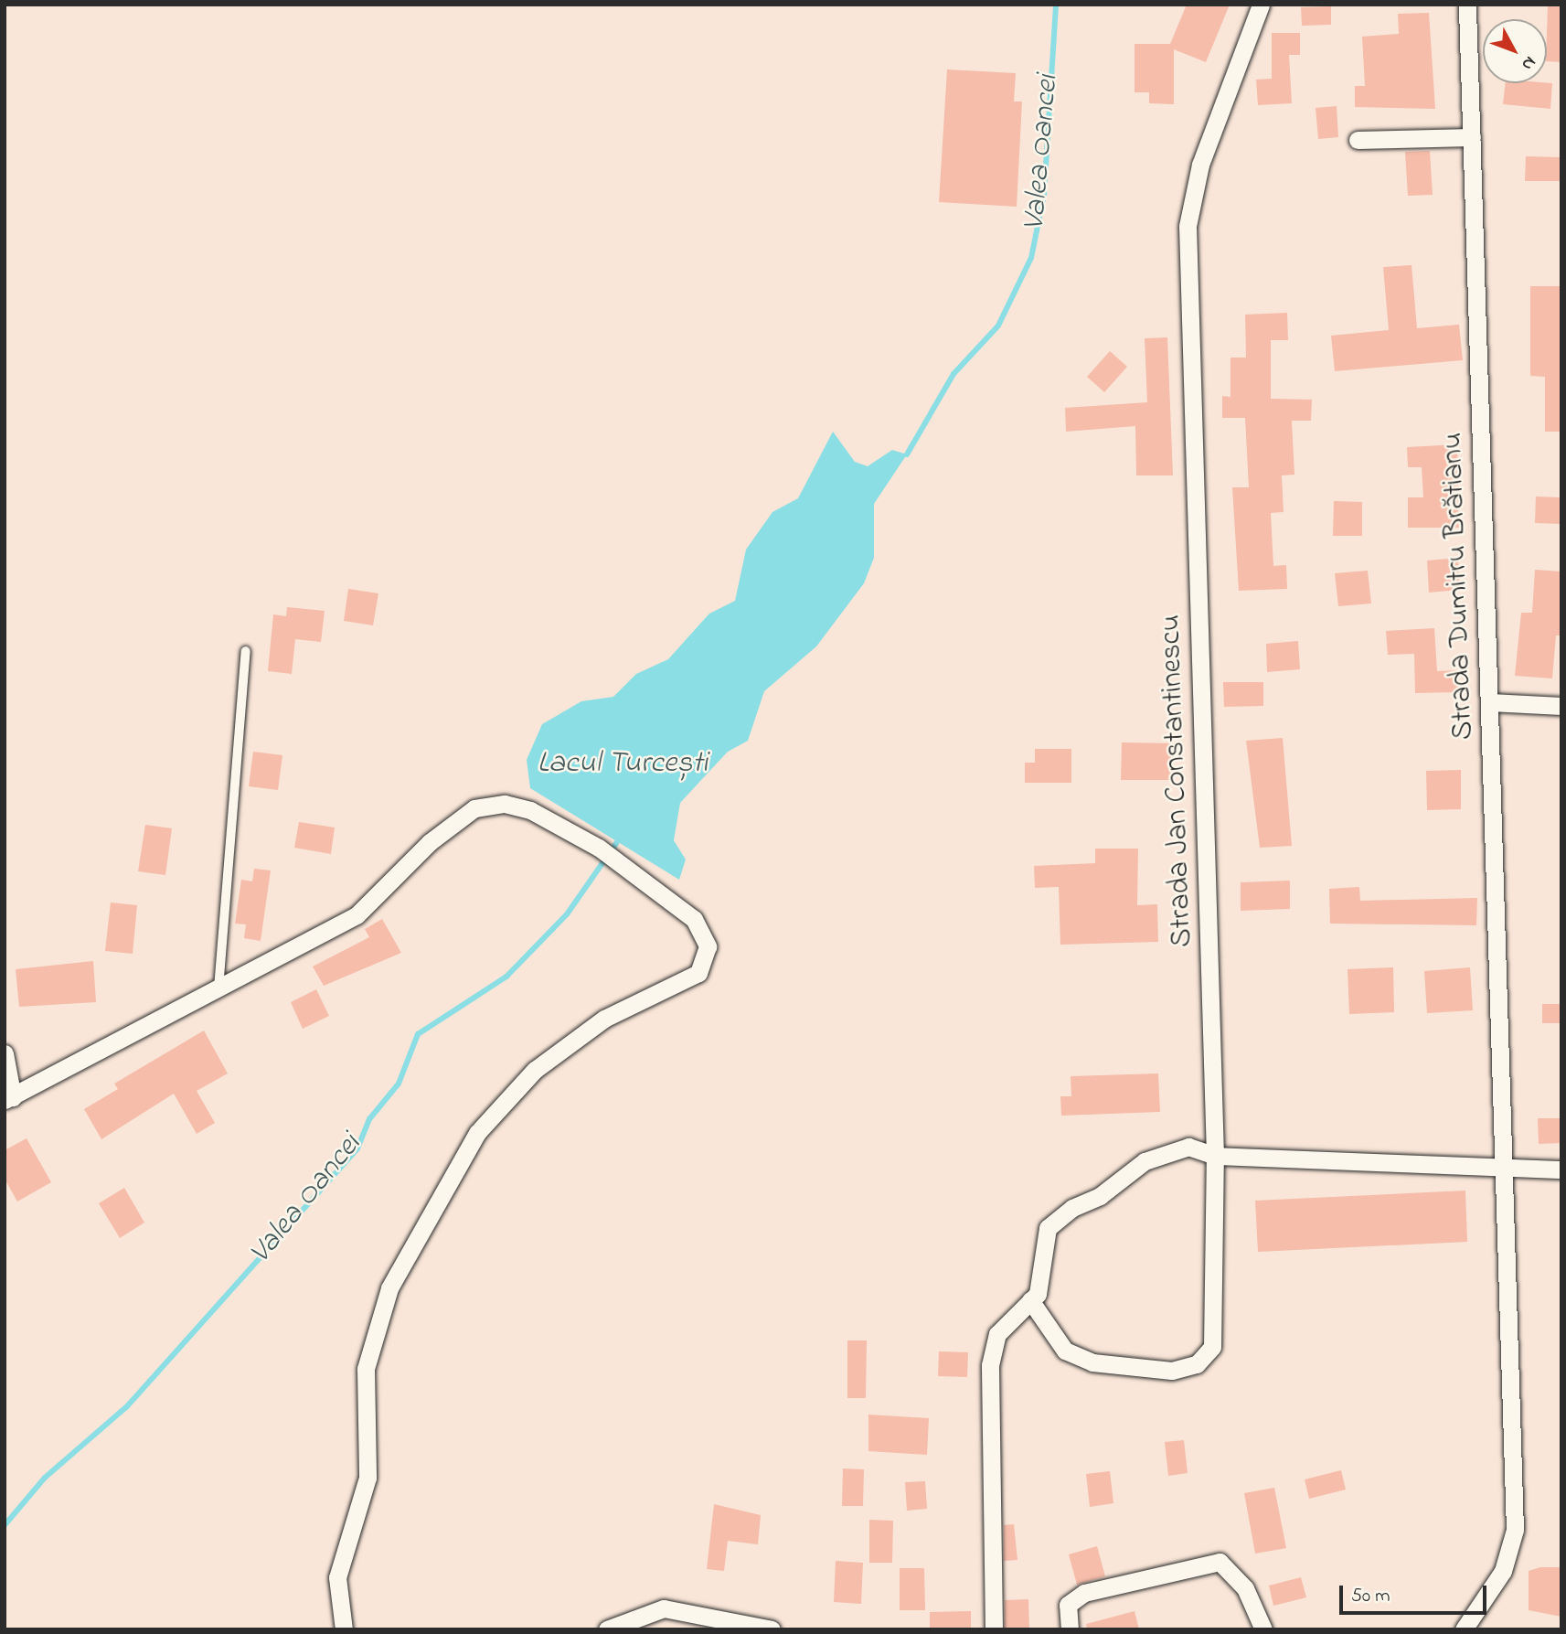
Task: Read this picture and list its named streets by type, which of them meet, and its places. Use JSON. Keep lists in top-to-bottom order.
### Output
{
  "streets": {
    "street": ["Strada Dumitru Brătianu", "Strada Jan Constantinescu"]
  },
  "water": ["Valea Oancei", "Lacul Turcești"],
  "scale_bar": "50 m",
  "north": "bottom right"
}
